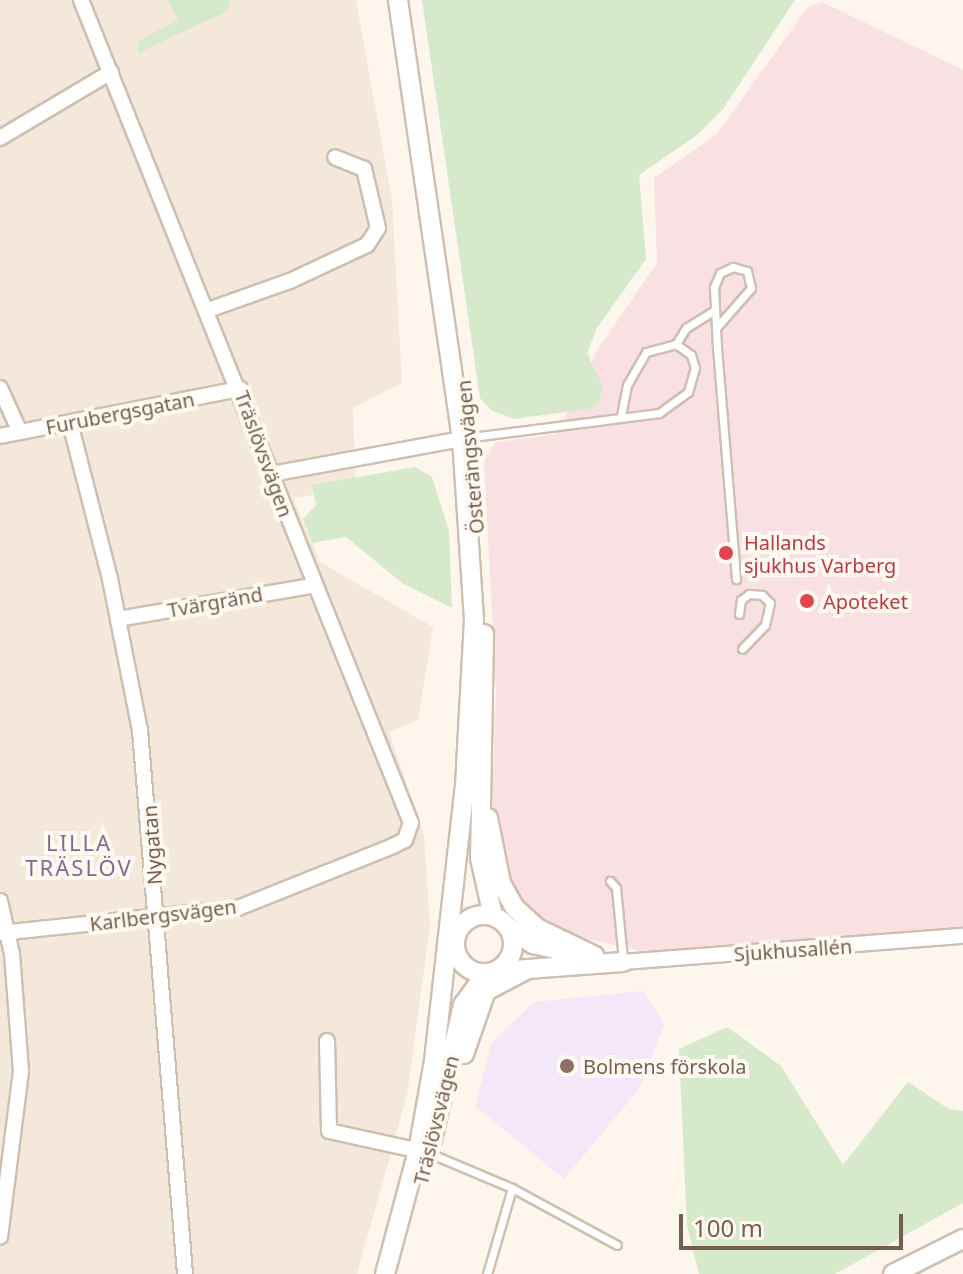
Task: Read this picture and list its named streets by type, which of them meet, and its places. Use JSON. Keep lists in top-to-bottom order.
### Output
{
  "streets": {
    "street": [
      "Furubergsgatan",
      "Träslövsvägen",
      "Österängsvägen",
      "Tvärgränd",
      "Nygatan",
      "Karlbergsvägen",
      "Sjukhusallén"
    ]
  },
  "crossings": [
    ["Furubergsgatan", "Träslövsvägen"],
    ["Furubergsgatan", "Nygatan"],
    ["Träslövsvägen", "Österängsvägen"],
    ["Träslövsvägen", "Tvärgränd"],
    ["Träslövsvägen", "Karlbergsvägen"],
    ["Tvärgränd", "Nygatan"],
    ["Nygatan", "Karlbergsvägen"]
  ],
  "districts": ["LILLA TRÄSLÖV"],
  "places": ["Hallands sjukhus Varberg", "Apoteket", "Bolmens förskola"],
  "scale_bar": "100 m"
}
